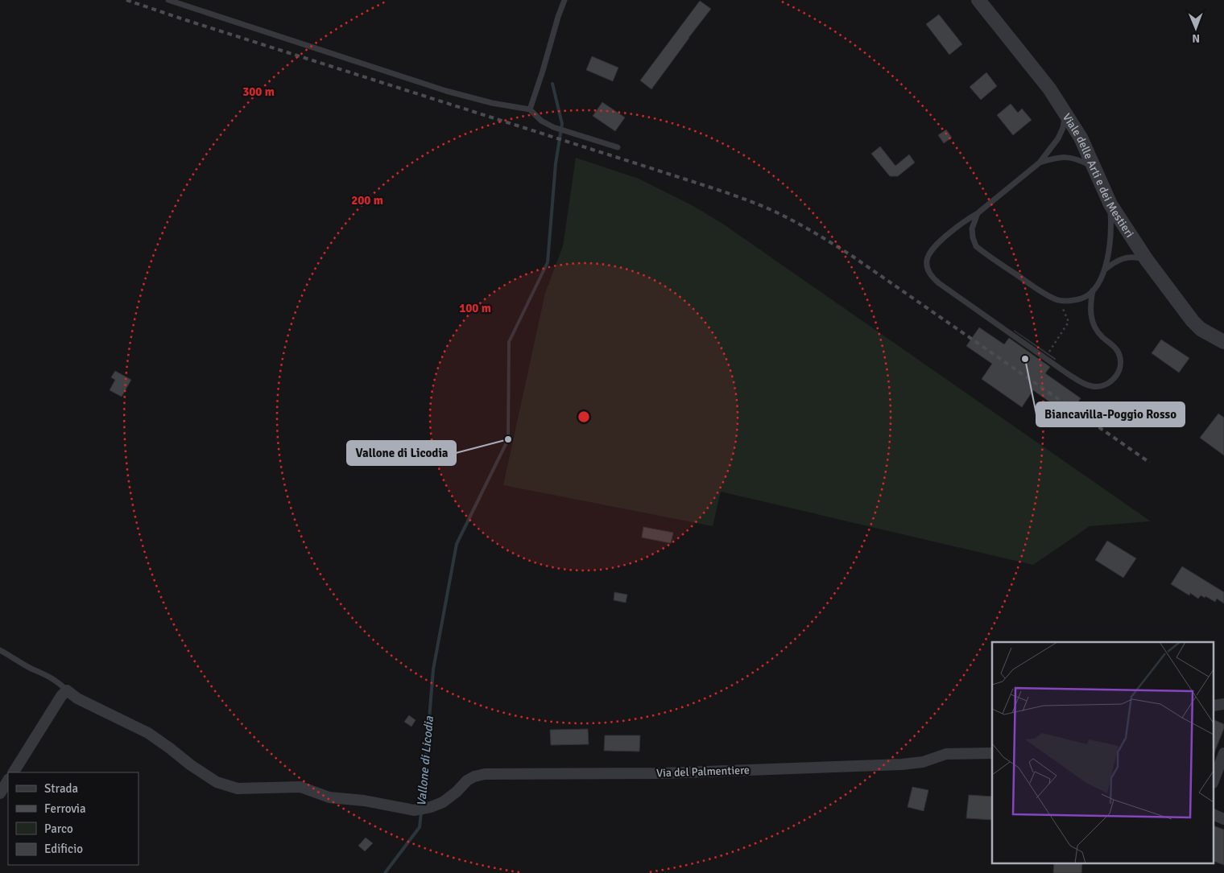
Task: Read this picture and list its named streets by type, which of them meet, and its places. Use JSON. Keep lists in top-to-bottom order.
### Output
{
  "streets": {
    "street": ["Viale delle Arti e dei Mestieri", "Via del Palmentiere"]
  },
  "water": ["Vallone di Licodia"],
  "places": ["Biancavilla-Poggio Rosso", "Vallone di Licodia"],
  "legend": [
    "Strada",
    "Ferrovia",
    "Parco",
    "Edificio"
  ],
  "north": "bottom",
  "rings": ["300 m", "200 m", "100 m"]
}
